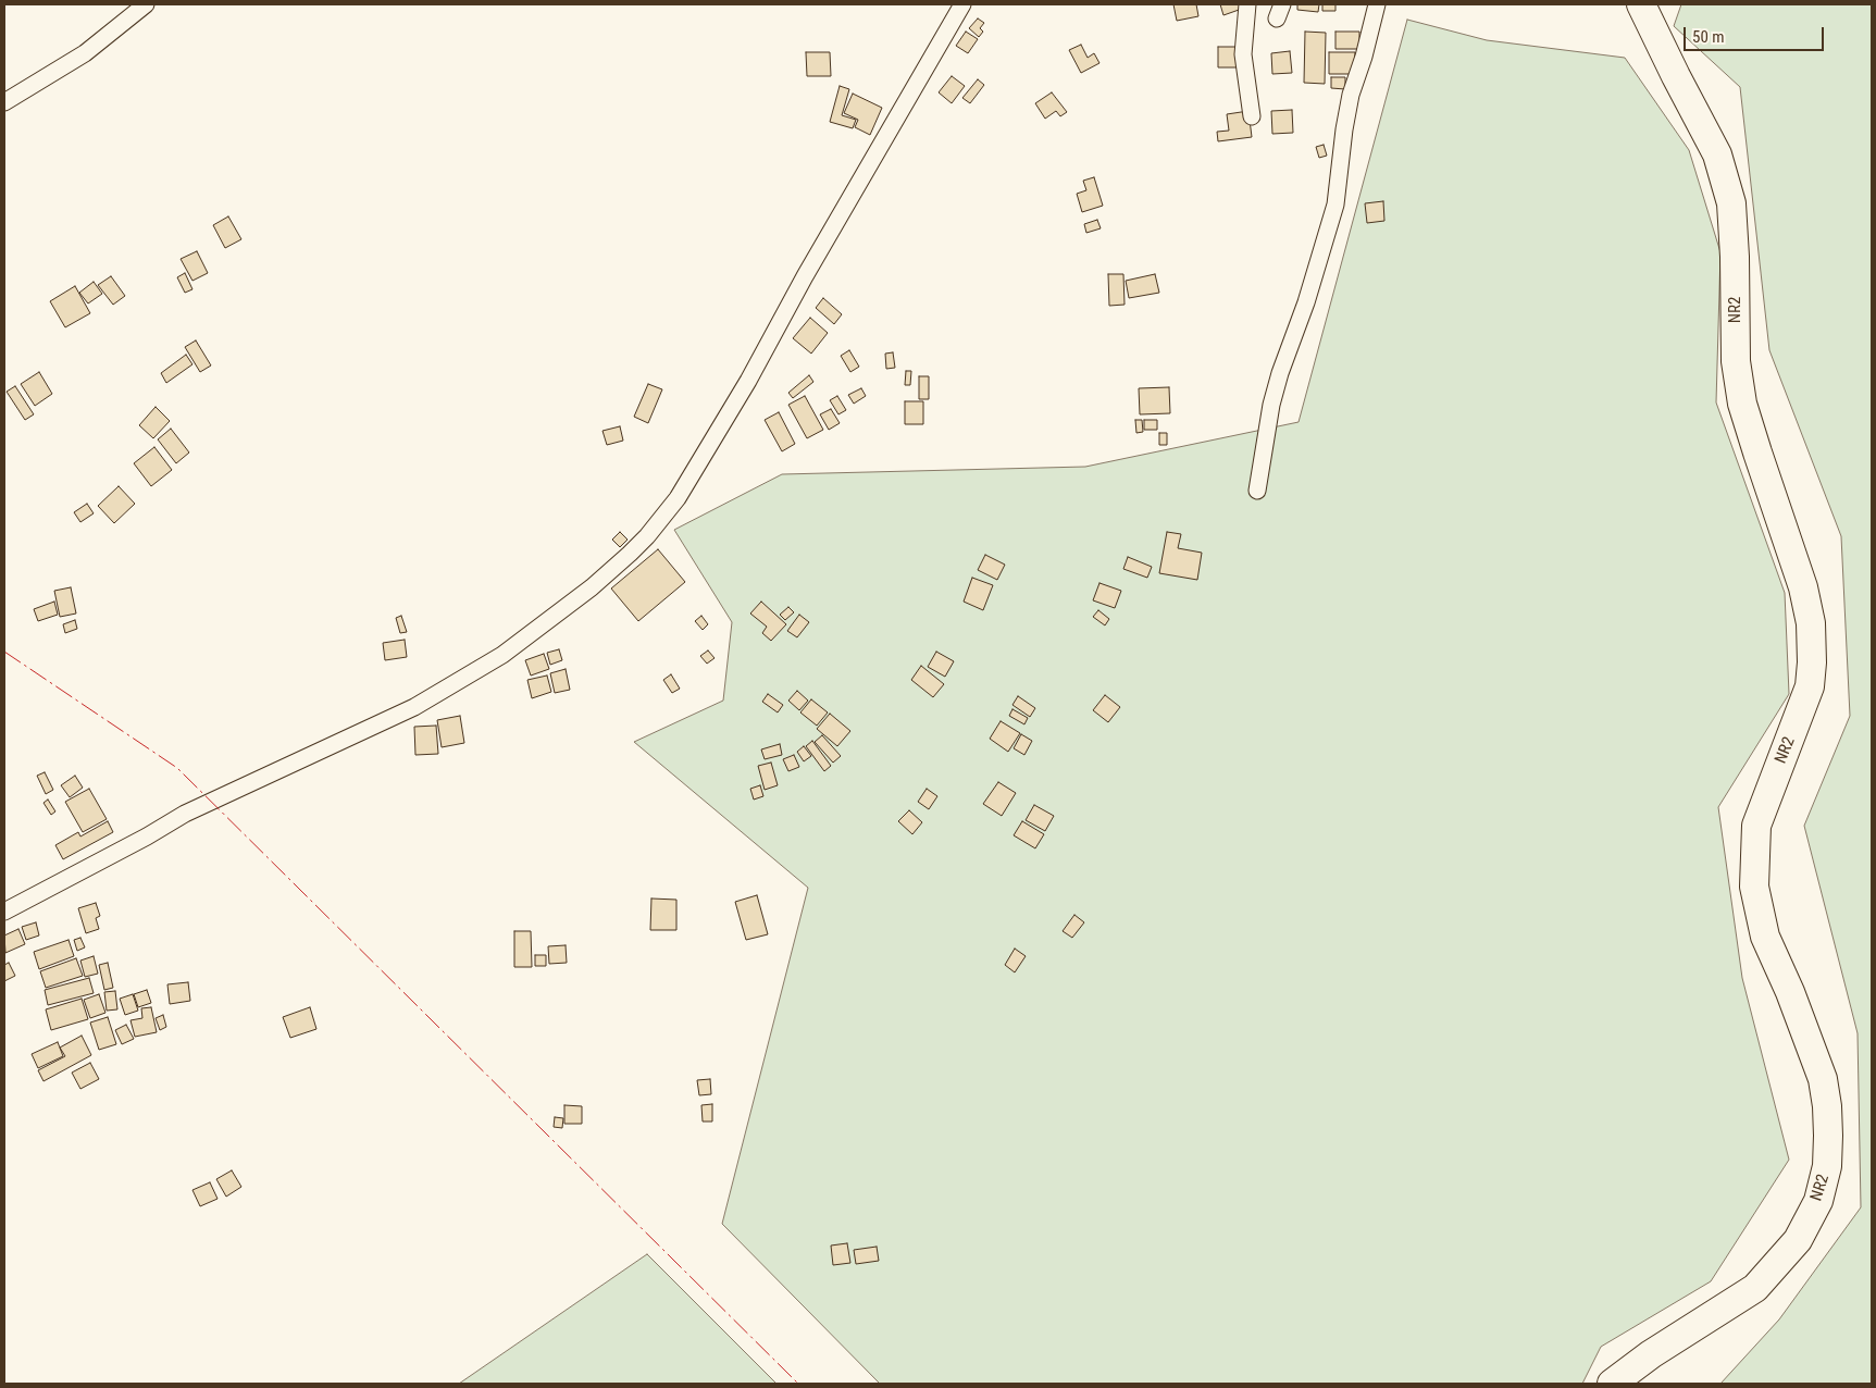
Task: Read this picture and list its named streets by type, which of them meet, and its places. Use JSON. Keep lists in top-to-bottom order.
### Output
{
  "streets": {
    "highway": ["NR2"]
  },
  "scale_bar": "50 m"
}
